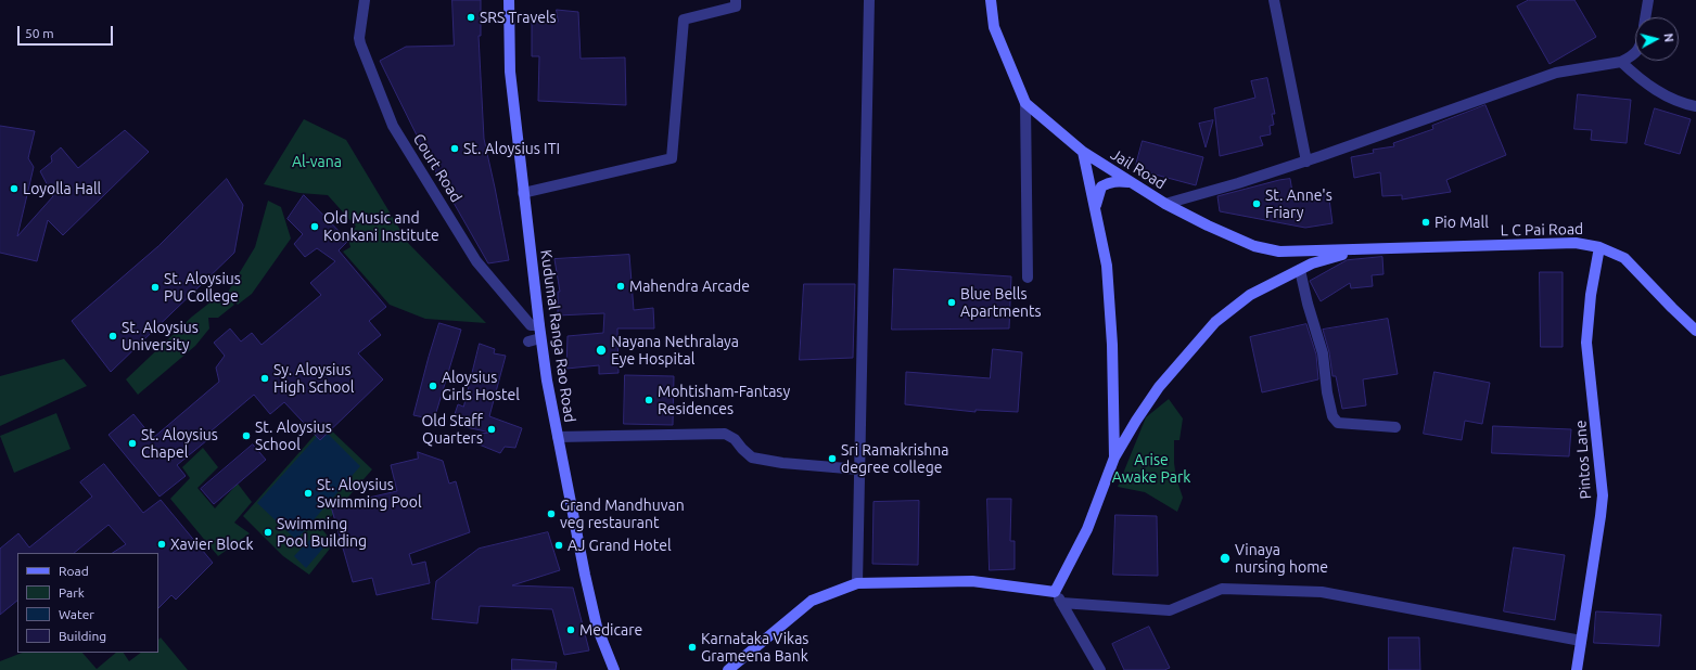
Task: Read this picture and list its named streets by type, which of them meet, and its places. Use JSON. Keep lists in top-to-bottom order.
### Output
{
  "streets": {
    "street": [
      "Court Road",
      "Jail Road",
      "L C Pai Road",
      "Kudumal Ranga Rao Road",
      "Pintos Lane"
    ]
  },
  "crossings": [
    ["Court Road", "Kudumal Ranga Rao Road"],
    ["Jail Road", "L C Pai Road"],
    ["L C Pai Road", "Pintos Lane"]
  ],
  "parks": ["Al-vana", "Arise Awake Park"],
  "places": [
    "SRS Travels",
    "St. Aloysius ITI",
    "Loyolla Hall",
    "St. Anne's Friary",
    "Pio Mall",
    "Old Music and Konkani Institute",
    "Mahendra Arcade",
    "St. Aloysius PU College",
    "Blue Bells Apartments",
    "St. Aloysius University",
    "Nayana Nethralaya Eye Hospital",
    "Sy. Aloysius High School",
    "Aloysius Girls Hostel",
    "Mohtisham-Fantasy Residences",
    "Old Staff Quarters",
    "St. Aloysius School",
    "St. Aloysius Chapel",
    "Sri Ramakrishna degree college",
    "St. Aloysius Swimming Pool",
    "Grand Mandhuvan veg restaurant",
    "Swimming Pool Building",
    "Xavier Block",
    "AJ Grand Hotel",
    "Vinaya nursing home",
    "Medicare",
    "Karnataka Vikas Grameena Bank"
  ],
  "legend": [
    "Road",
    "Park",
    "Water",
    "Building"
  ],
  "scale_bar": "50 m",
  "north": "right"
}
